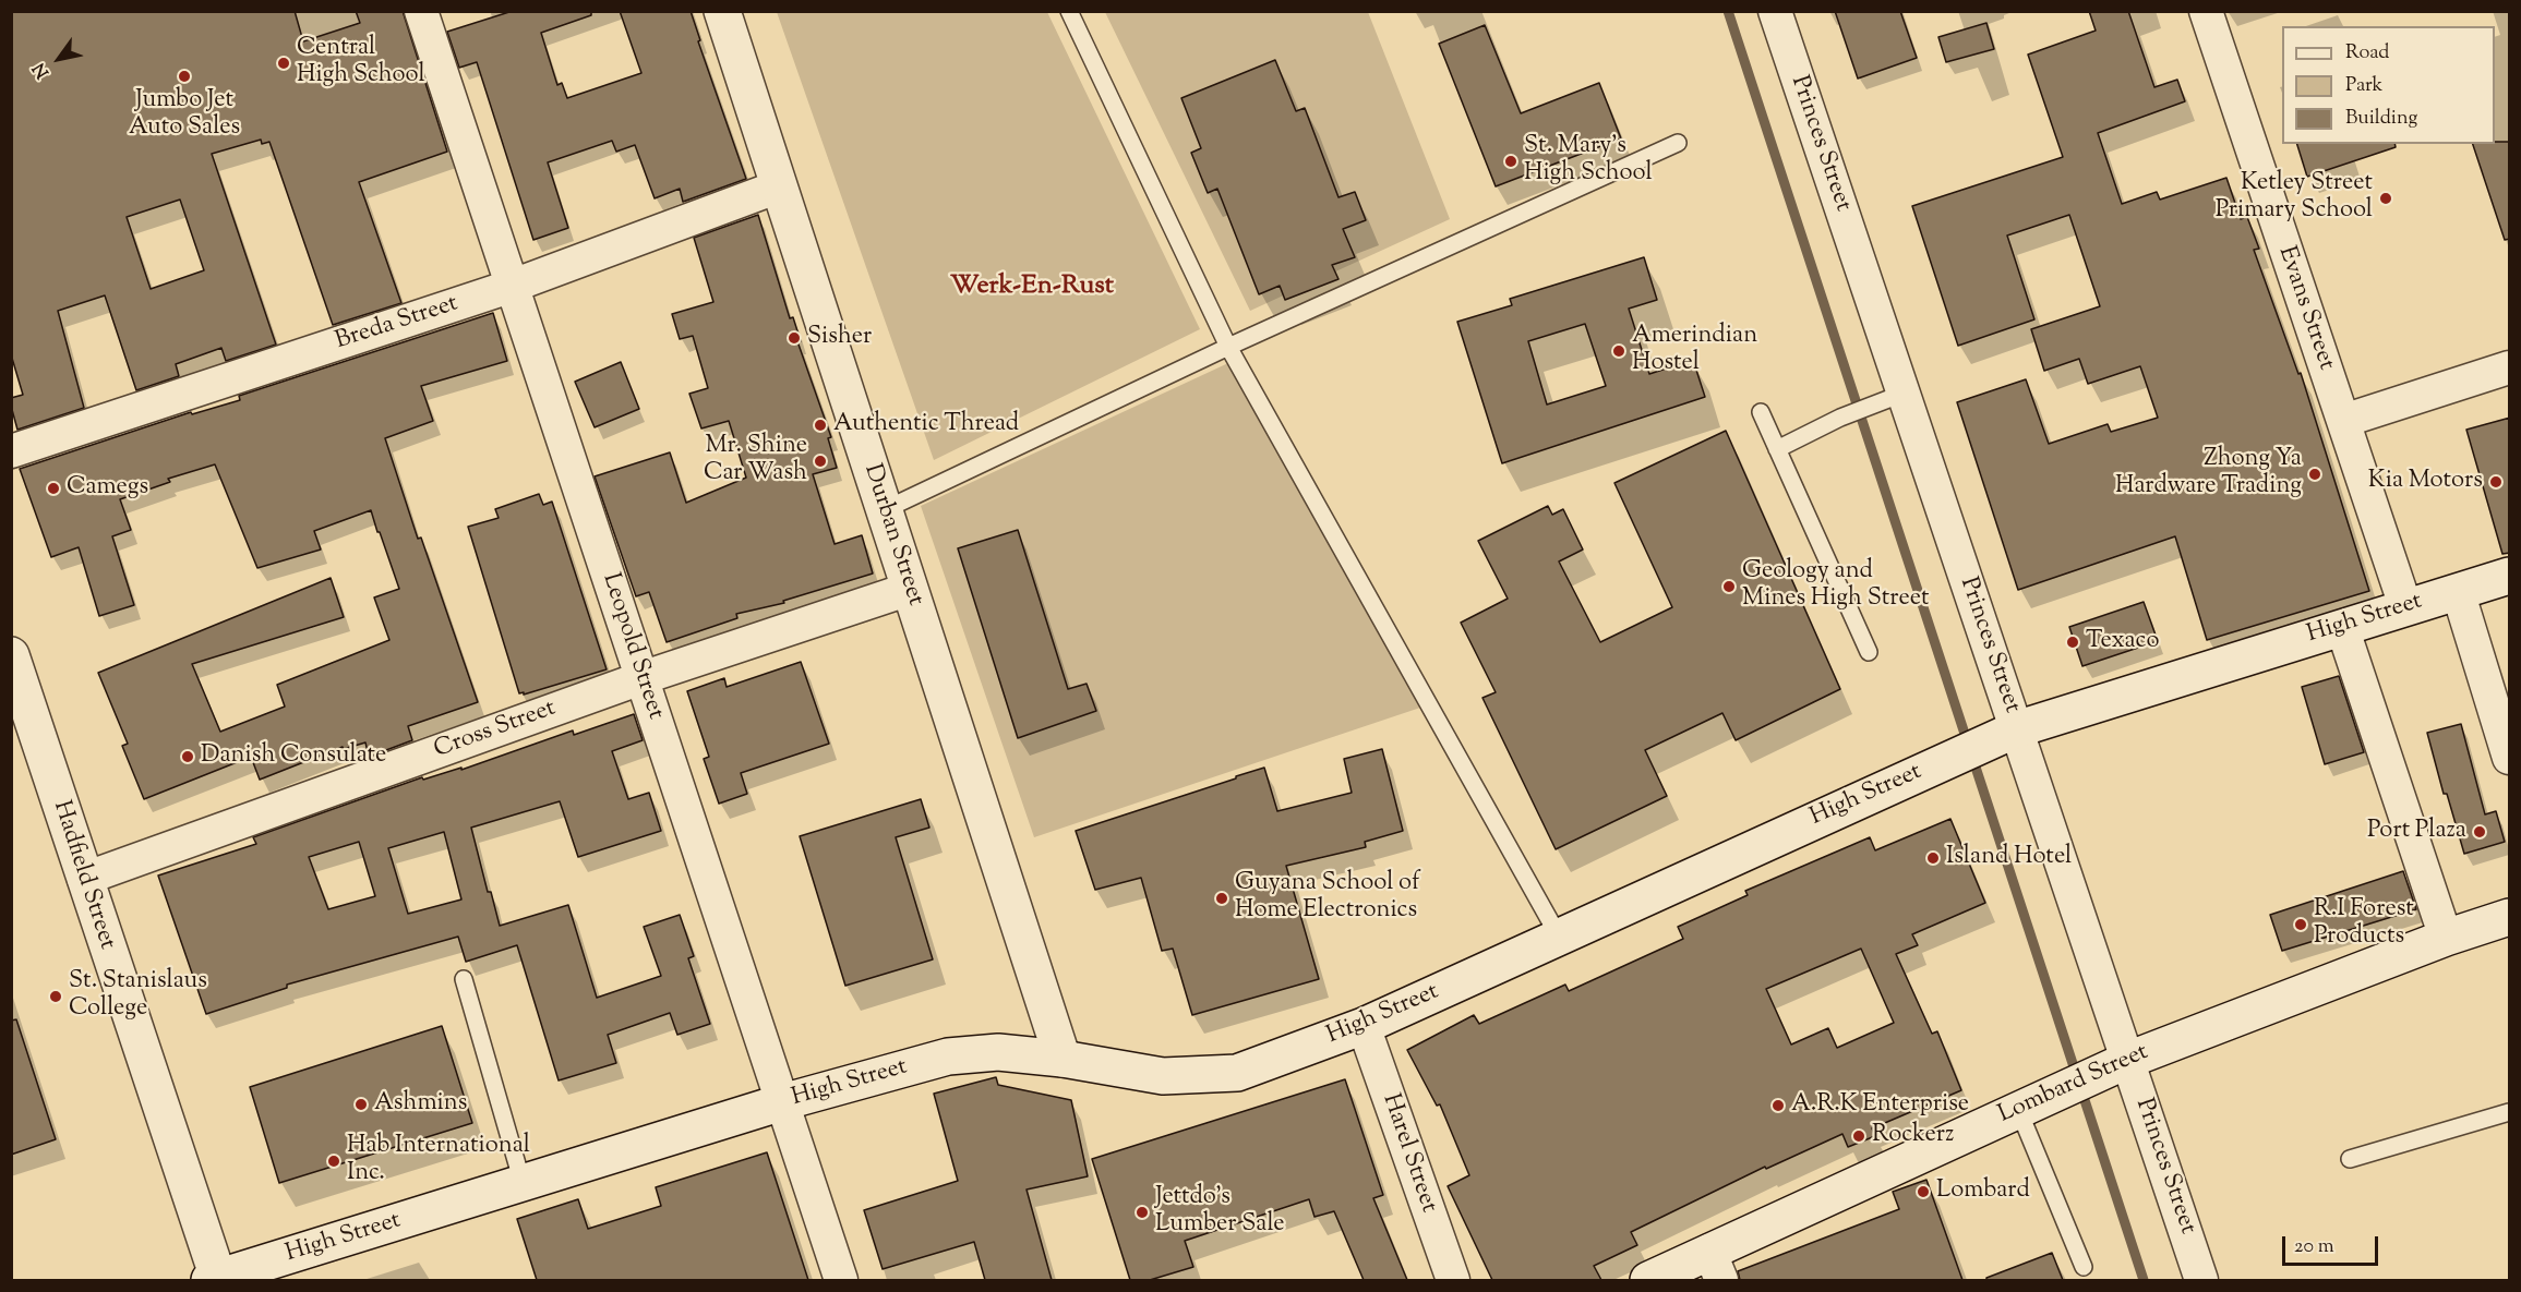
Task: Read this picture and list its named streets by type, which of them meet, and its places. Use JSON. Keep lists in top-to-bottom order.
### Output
{
  "streets": {
    "main road": [
      "Durban Street",
      "High Street",
      "Hadfield Street",
      "Lombard Street"
    ],
    "street": [
      "Princes Street",
      "Evans Street",
      "Breda Street",
      "Leopold Street",
      "Cross Street",
      "Harel Street"
    ]
  },
  "crossings": [
    ["Princes Street", "High Street"],
    ["Princes Street", "Lombard Street"],
    ["Evans Street", "High Street"],
    ["Breda Street", "Durban Street"],
    ["Breda Street", "Leopold Street"],
    ["Durban Street", "High Street"],
    ["Durban Street", "Cross Street"],
    ["High Street", "Leopold Street"],
    ["High Street", "Hadfield Street"],
    ["High Street", "Harel Street"],
    ["Leopold Street", "Cross Street"],
    ["Cross Street", "Hadfield Street"]
  ],
  "districts": ["Werk-En-Rust"],
  "places": [
    "Central High School",
    "Jumbo Jet Auto Sales",
    "St. Mary's High School",
    "Ketley Street Primary School",
    "Sisher",
    "Amerindian Hostel",
    "Authentic Thread",
    "Mr. Shine Car Wash",
    "Zhong Ya Hardware Trading",
    "Kia Motors",
    "Camegs",
    "Geology and Mines High Street",
    "Texaco",
    "Danish Consulate",
    "Port Plaza",
    "Island Hotel",
    "Guyana School of Home Electronics",
    "R.I Forest Products",
    "St. Stanislaus College",
    "Ashmins",
    "A.R.K Enterprise",
    "Rockerz",
    "Hab International Inc.",
    "Lombard",
    "Jettdo's Lumber Sale"
  ],
  "legend": ["Road", "Park", "Building"],
  "scale_bar": "20 m",
  "north": "bottom left"
}
